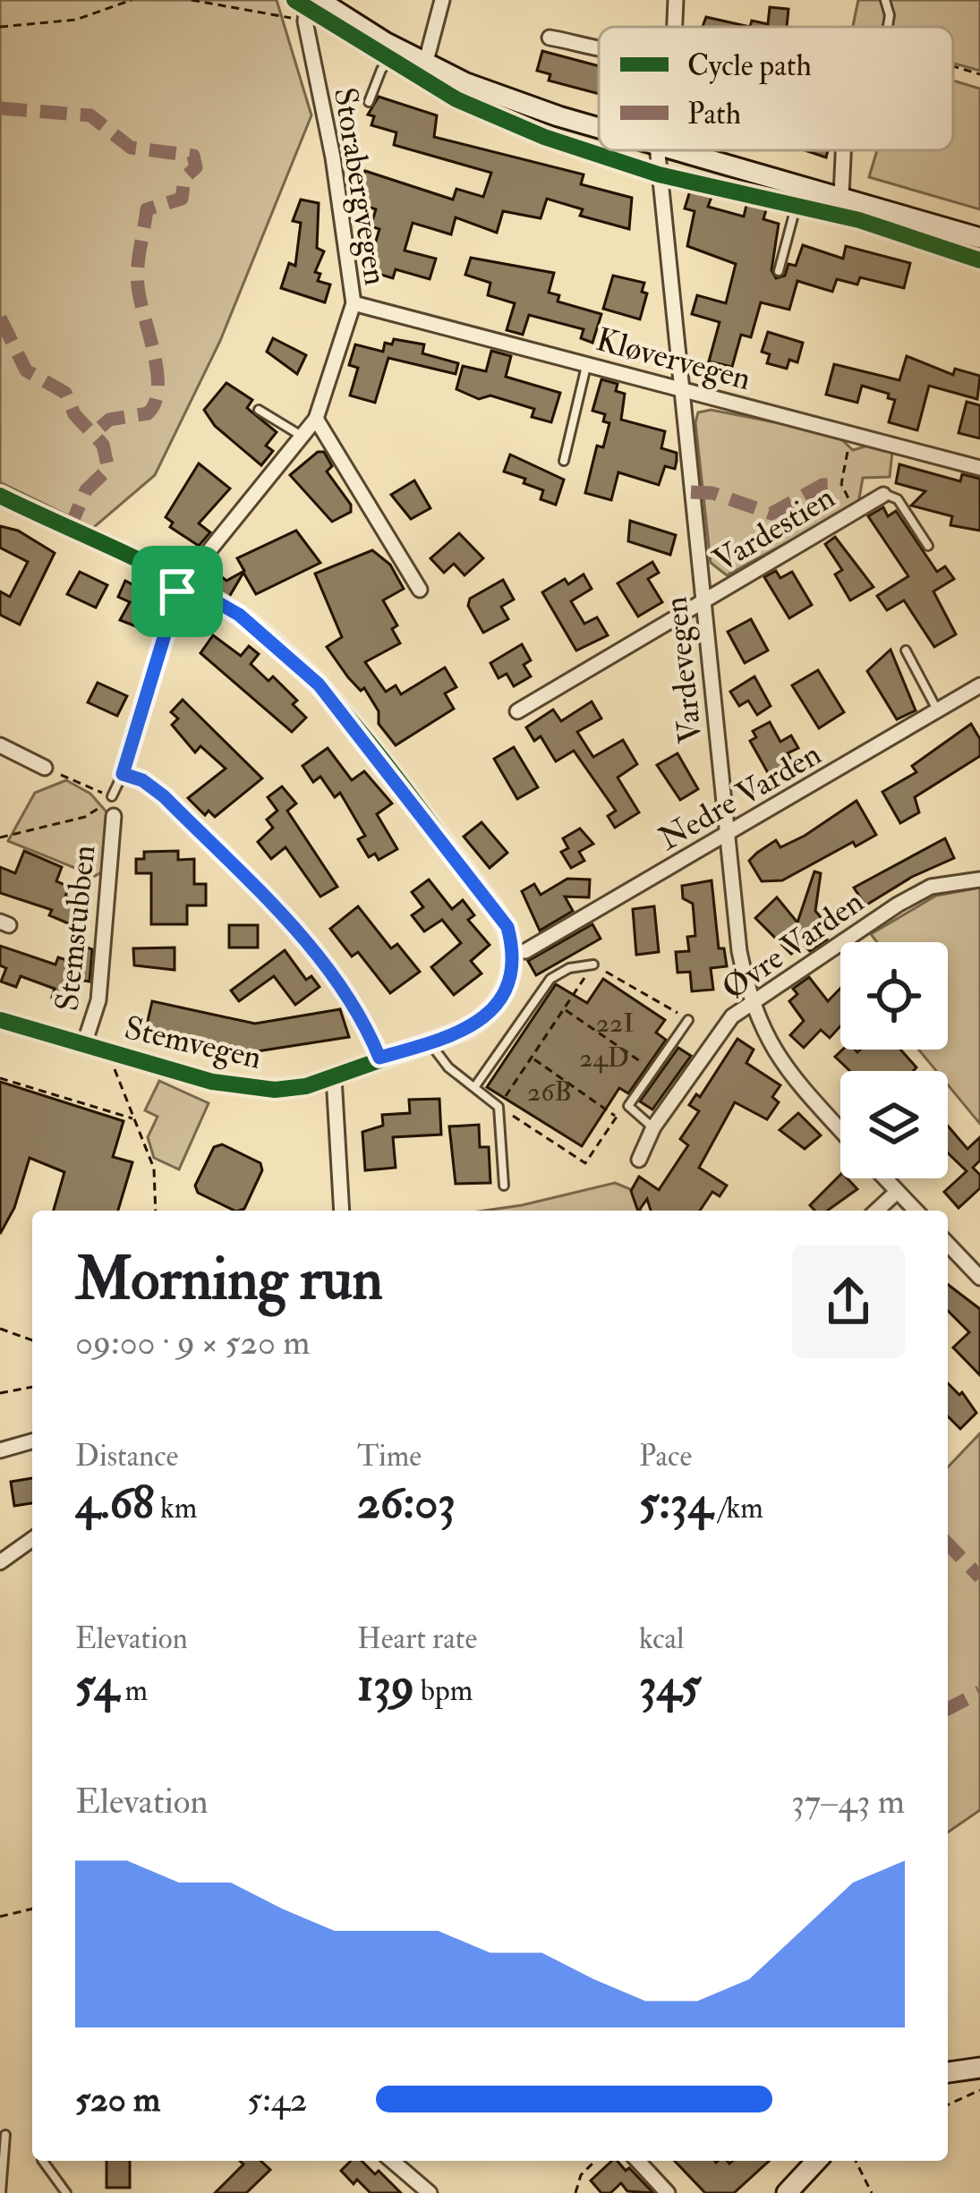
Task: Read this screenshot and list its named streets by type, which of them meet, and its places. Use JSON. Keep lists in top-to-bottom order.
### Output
{
  "streets": {
    "street": [
      "Storabergvegen",
      "Kløvervegen",
      "Vardestien",
      "Vardevegen",
      "Nedre Varden",
      "Stemstubben",
      "Øvre Varden",
      "Stemvegen"
    ]
  },
  "crossings": [
    ["Storabergvegen", "Kløvervegen"],
    ["Kløvervegen", "Vardevegen"],
    ["Vardestien", "Vardevegen"],
    ["Vardevegen", "Nedre Varden"],
    ["Vardevegen", "Øvre Varden"],
    ["Stemstubben", "Stemvegen"]
  ],
  "house_numbers": ["22I", "24D", "26B"],
  "legend": ["Cycle path", "Path"],
  "page": {
    "heading": ["Morning run", "09:00 · 9 × 520 m"],
    "stats": [
      ["Distance", "4.68 km"],
      ["Time", "26:03"],
      ["Pace", "5:34 /km"],
      ["Elevation", "54 m"],
      ["Heart rate", "139 bpm"],
      ["kcal", "345"]
    ],
    "chart": ["Elevation", "37–43 m"],
    "list": [
      {
        "name": "520 m",
        "note": "5:42"
      }
    ]
  }
}
